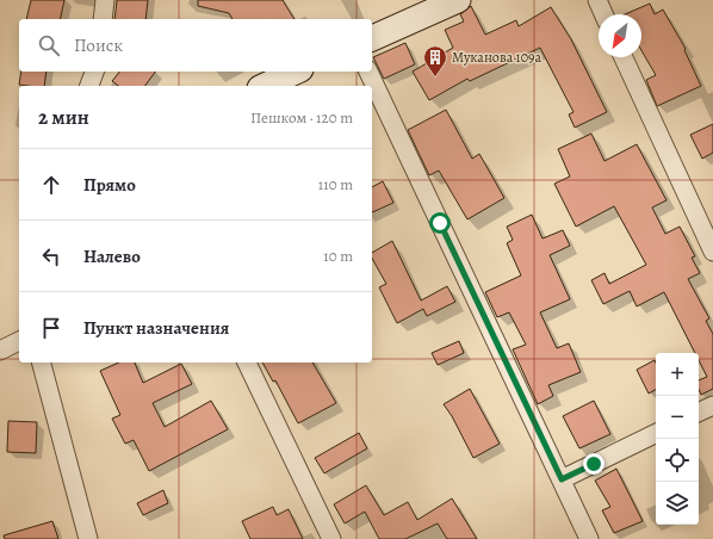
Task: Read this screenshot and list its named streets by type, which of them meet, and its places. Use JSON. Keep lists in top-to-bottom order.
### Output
{
  "places": {
    "building": ["Муканова 109а"]
  },
  "north": "bottom left",
  "page": {
    "search": "Поиск",
    "heading": ["2 мин", "Пешком · 120 m"],
    "list": [
      ["Прямо", "110 m"],
      ["Налево", "10 m"],
      "Пункт назначения"
    ],
    "map_buttons": ["+", "−"]
  }
}
